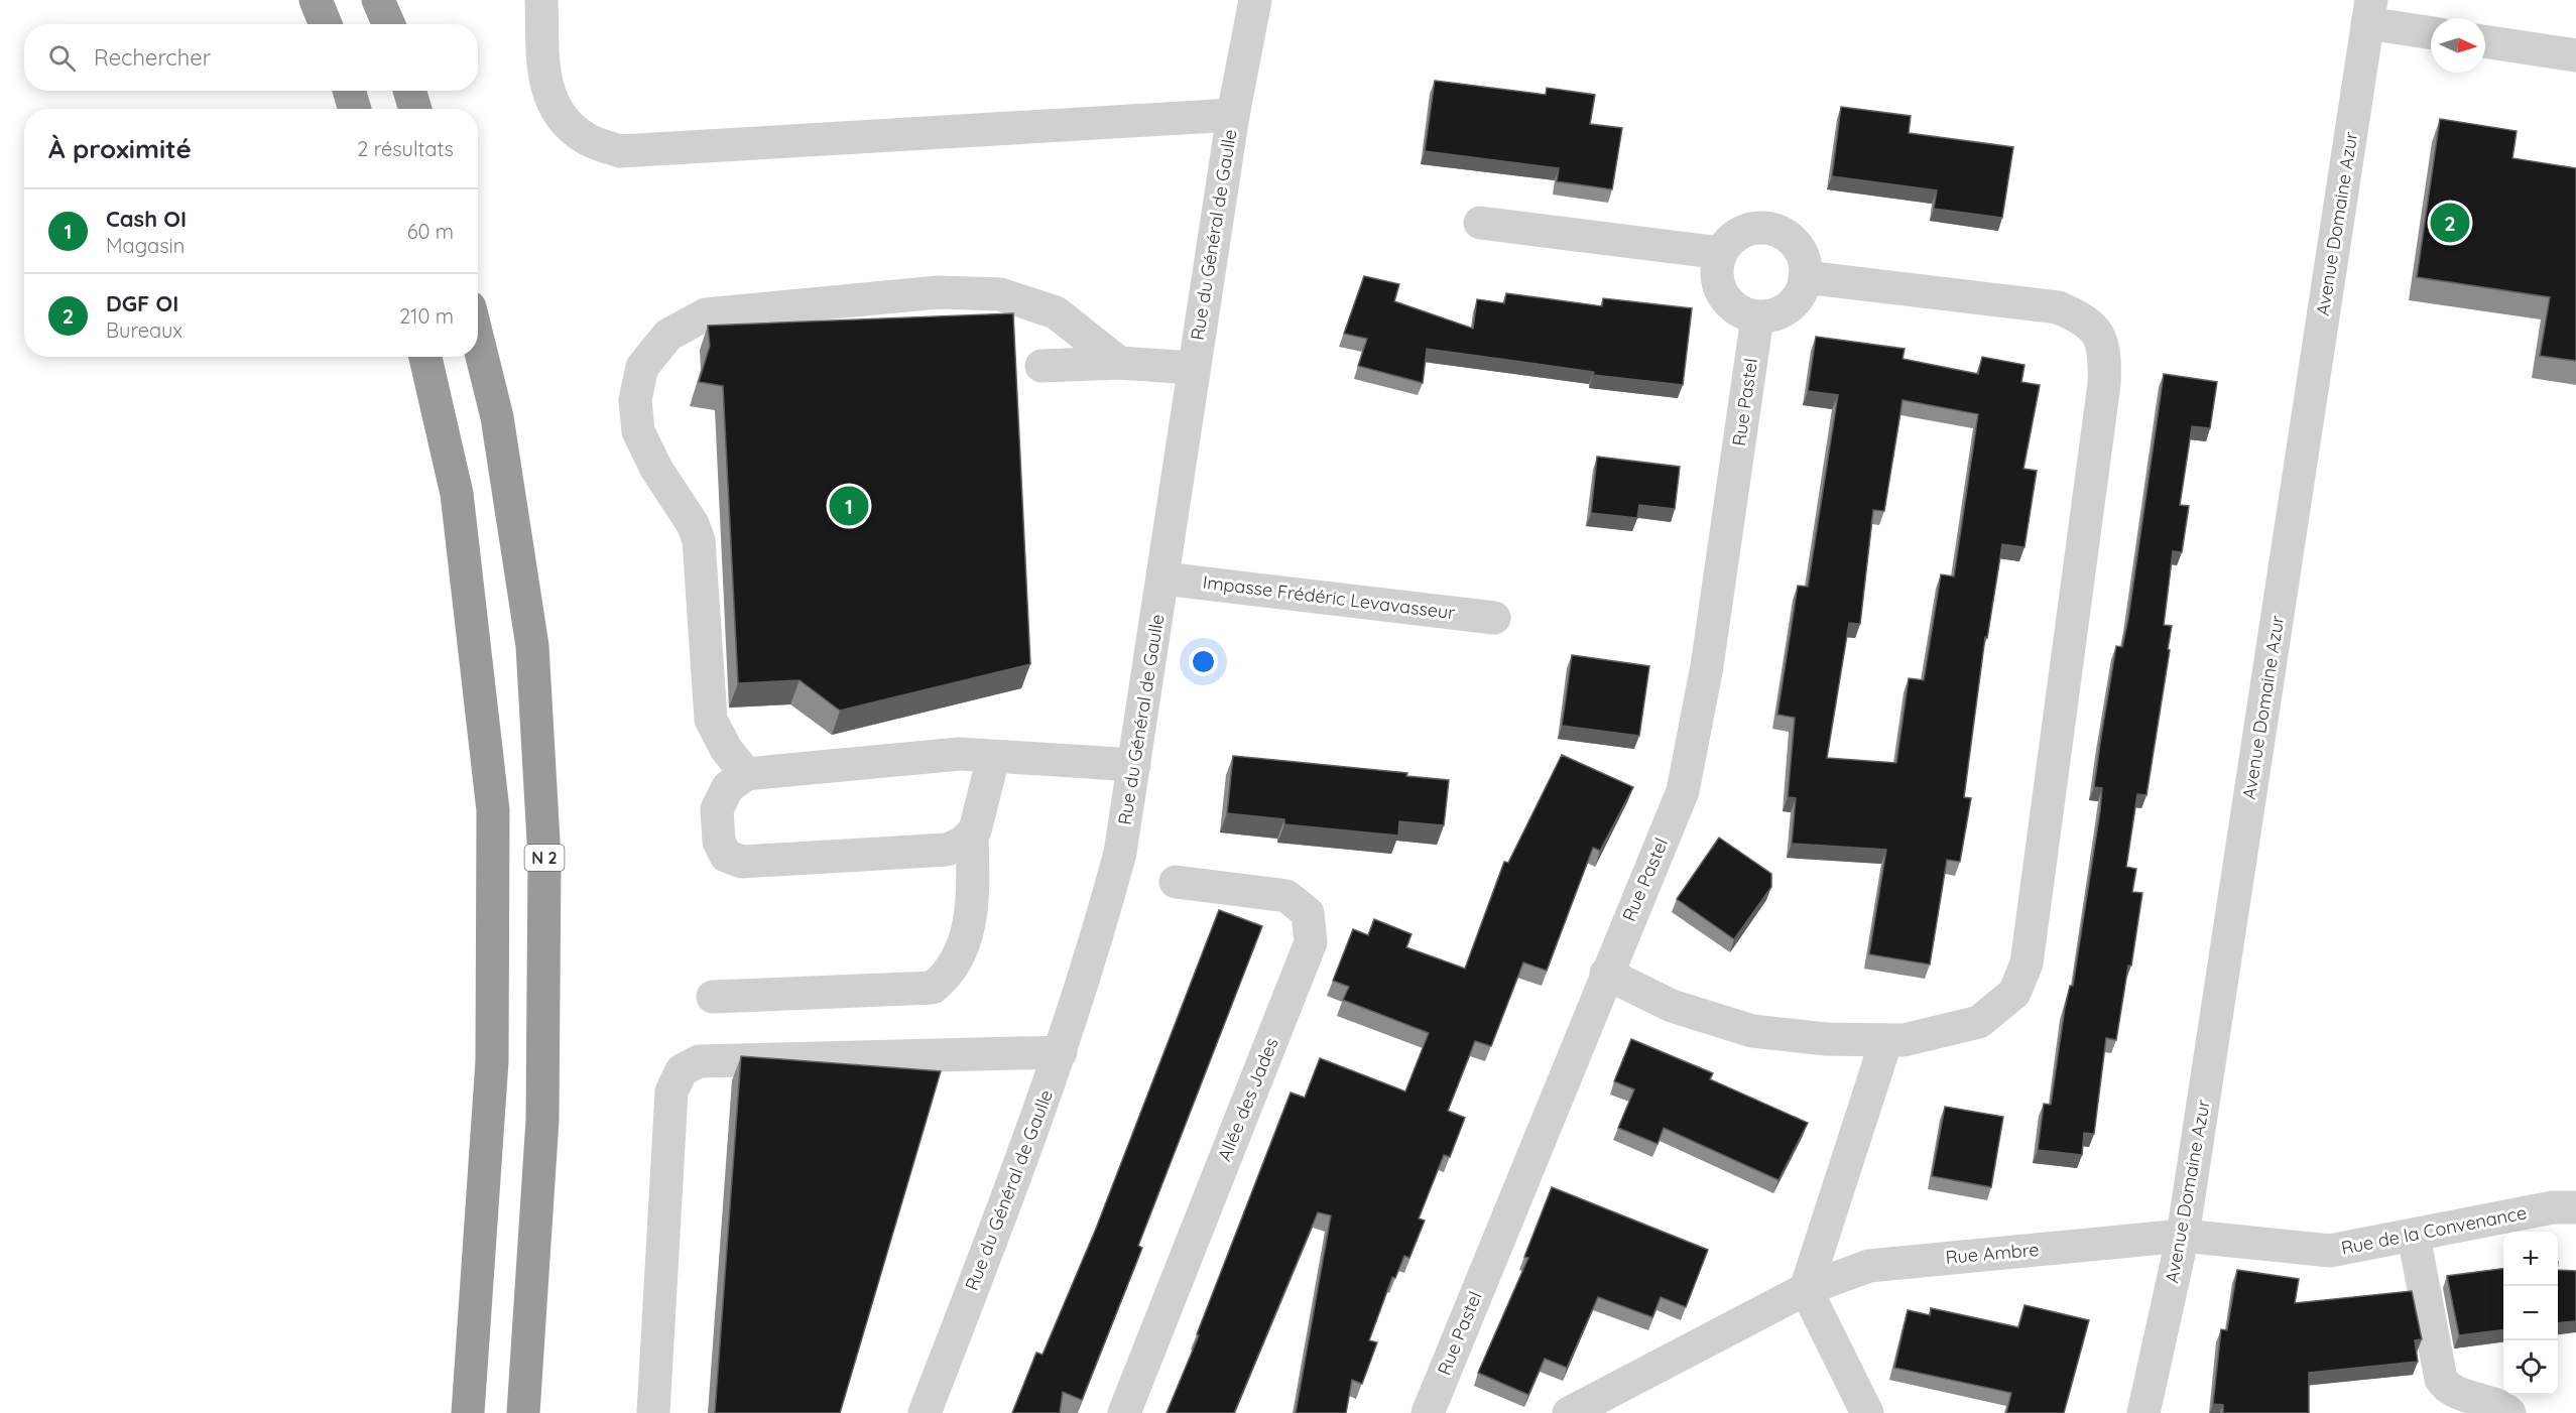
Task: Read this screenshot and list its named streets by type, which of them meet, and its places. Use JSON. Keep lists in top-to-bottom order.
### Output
{
  "streets": {
    "highway": ["N 2"],
    "street": [
      "Avenue Domaine Azur",
      "Rue du Général de Gaulle",
      "Rue Pastel",
      "Impasse Frédéric Levavasseur",
      "Allée des Jades",
      "Rue de la Convenance",
      "Rue Ambre"
    ]
  },
  "crossings": [
    ["Avenue Domaine Azur", "Rue de la Convenance"],
    ["Avenue Domaine Azur", "Rue Ambre"],
    ["Rue du Général de Gaulle", "Impasse Frédéric Levavasseur"],
    ["Rue de la Convenance", "Rue Ambre"]
  ],
  "north": "right",
  "page": {
    "search": "Rechercher",
    "heading": ["À proximité", "2 résultats"],
    "list": [
      {
        "mark": "1",
        "name": "Cash OI",
        "note": "Magasin",
        "value": "60 m"
      },
      {
        "mark": "2",
        "name": "DGF OI",
        "note": "Bureaux",
        "value": "210 m"
      }
    ],
    "pins": ["2", "1"],
    "map_buttons": ["+", "−"]
  }
}
